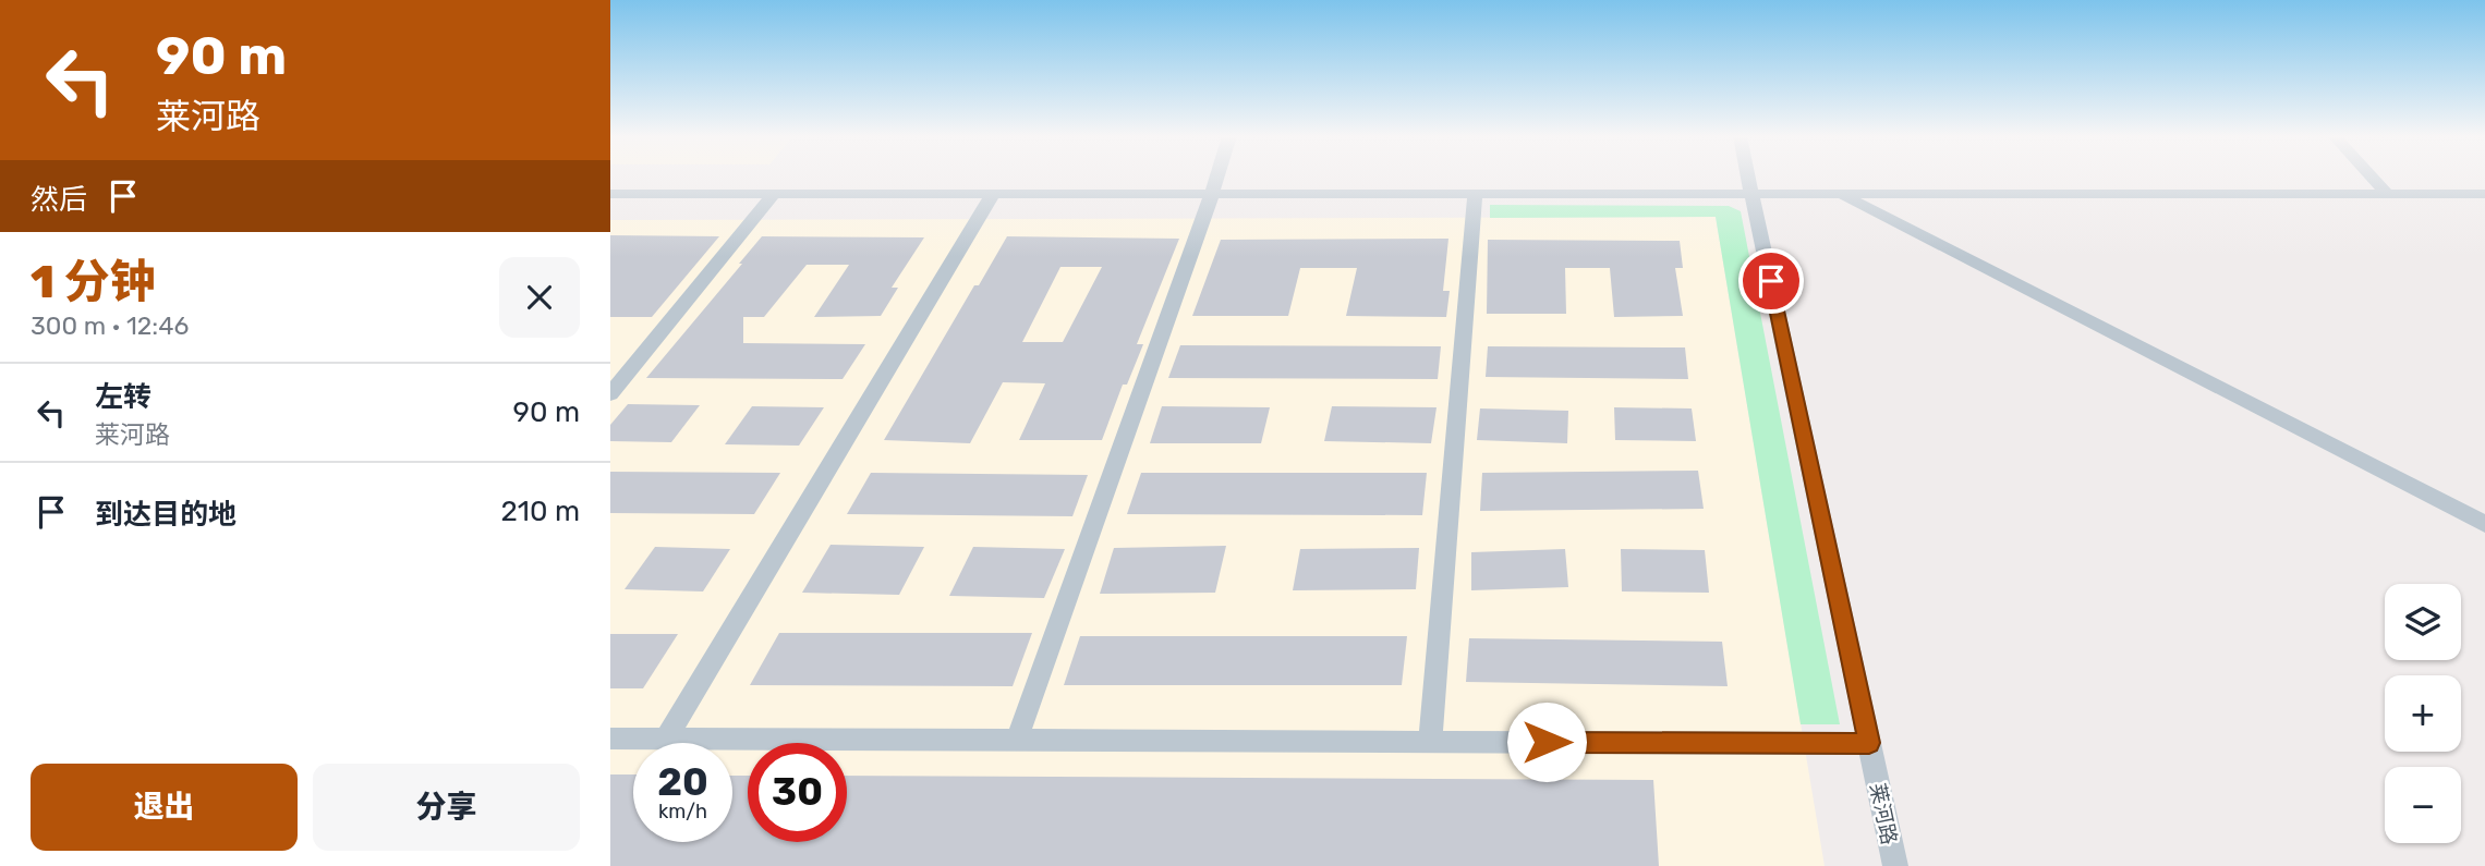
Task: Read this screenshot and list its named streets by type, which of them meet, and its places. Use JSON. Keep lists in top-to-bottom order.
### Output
{
  "streets": {
    "street": ["莱河路"]
  },
  "page": {
    "turn": ["90 m", "莱河路"],
    "then": "然后",
    "heading": ["1 分钟", "300 m · 12:46"],
    "list": [
      {
        "name": "左转",
        "note": "莱河路",
        "value": "90 m"
      },
      {
        "name": "到达目的地",
        "value": "210 m"
      }
    ],
    "map_buttons": ["+", "−"],
    "speed": "20 km/h",
    "limit": "30",
    "buttons": ["退出", "分享"]
  }
}
